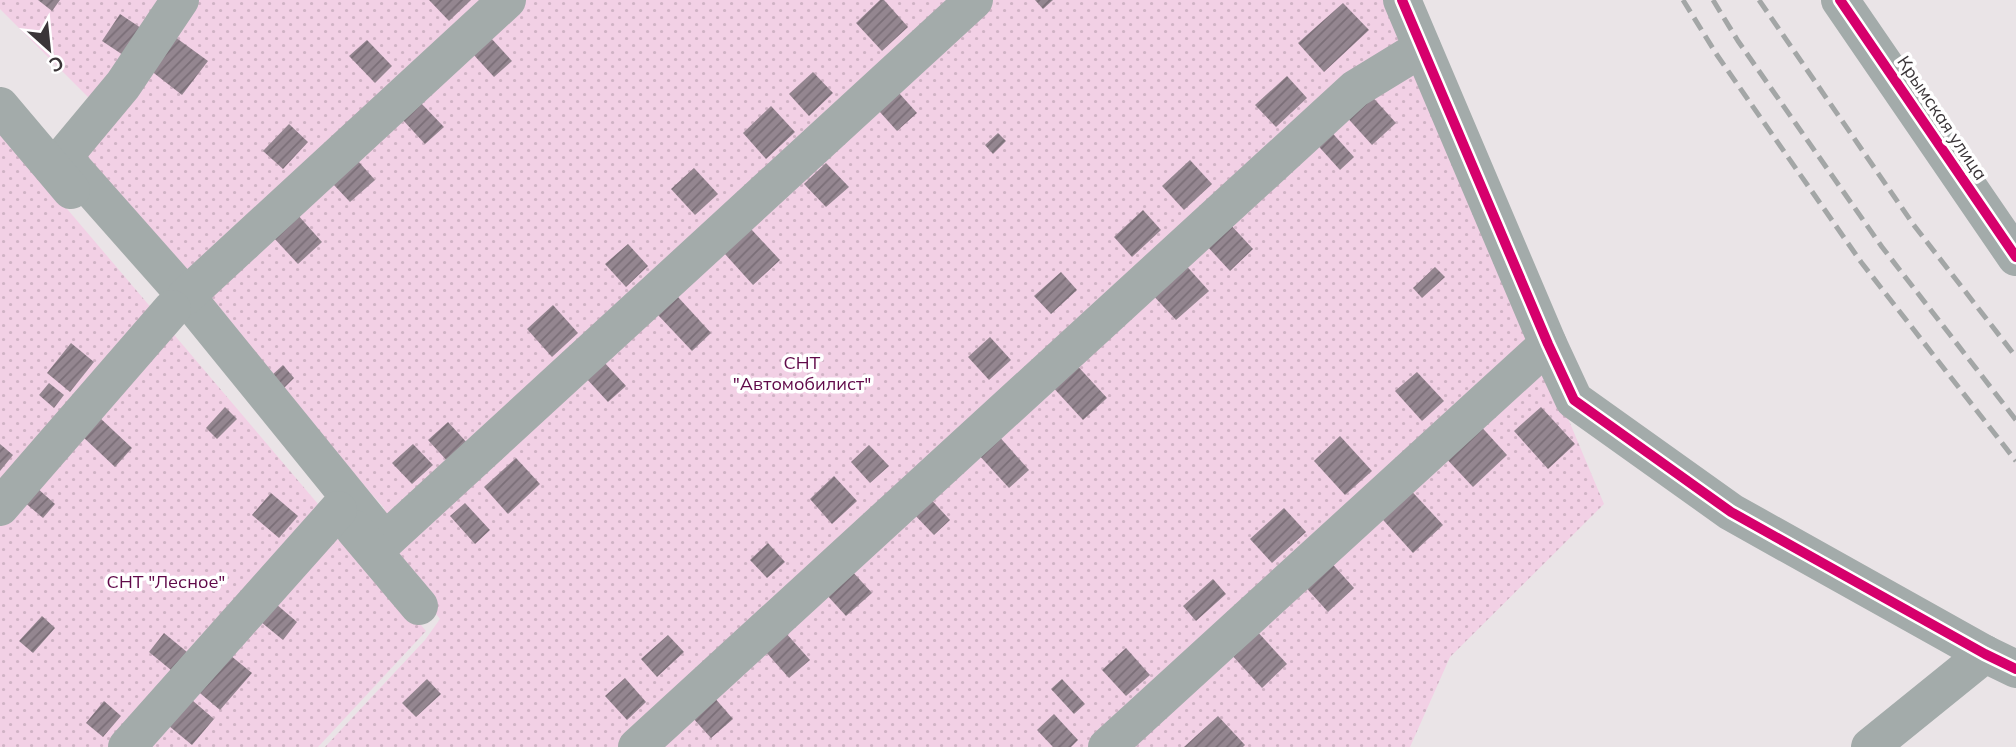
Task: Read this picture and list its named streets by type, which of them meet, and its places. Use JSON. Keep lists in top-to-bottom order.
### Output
{
  "streets": {
    "street": ["Крымская улица"]
  },
  "parks": ["СНТ \"Автомобилист\"", "СНТ \"Лесное\""],
  "north": "bottom right"
}
